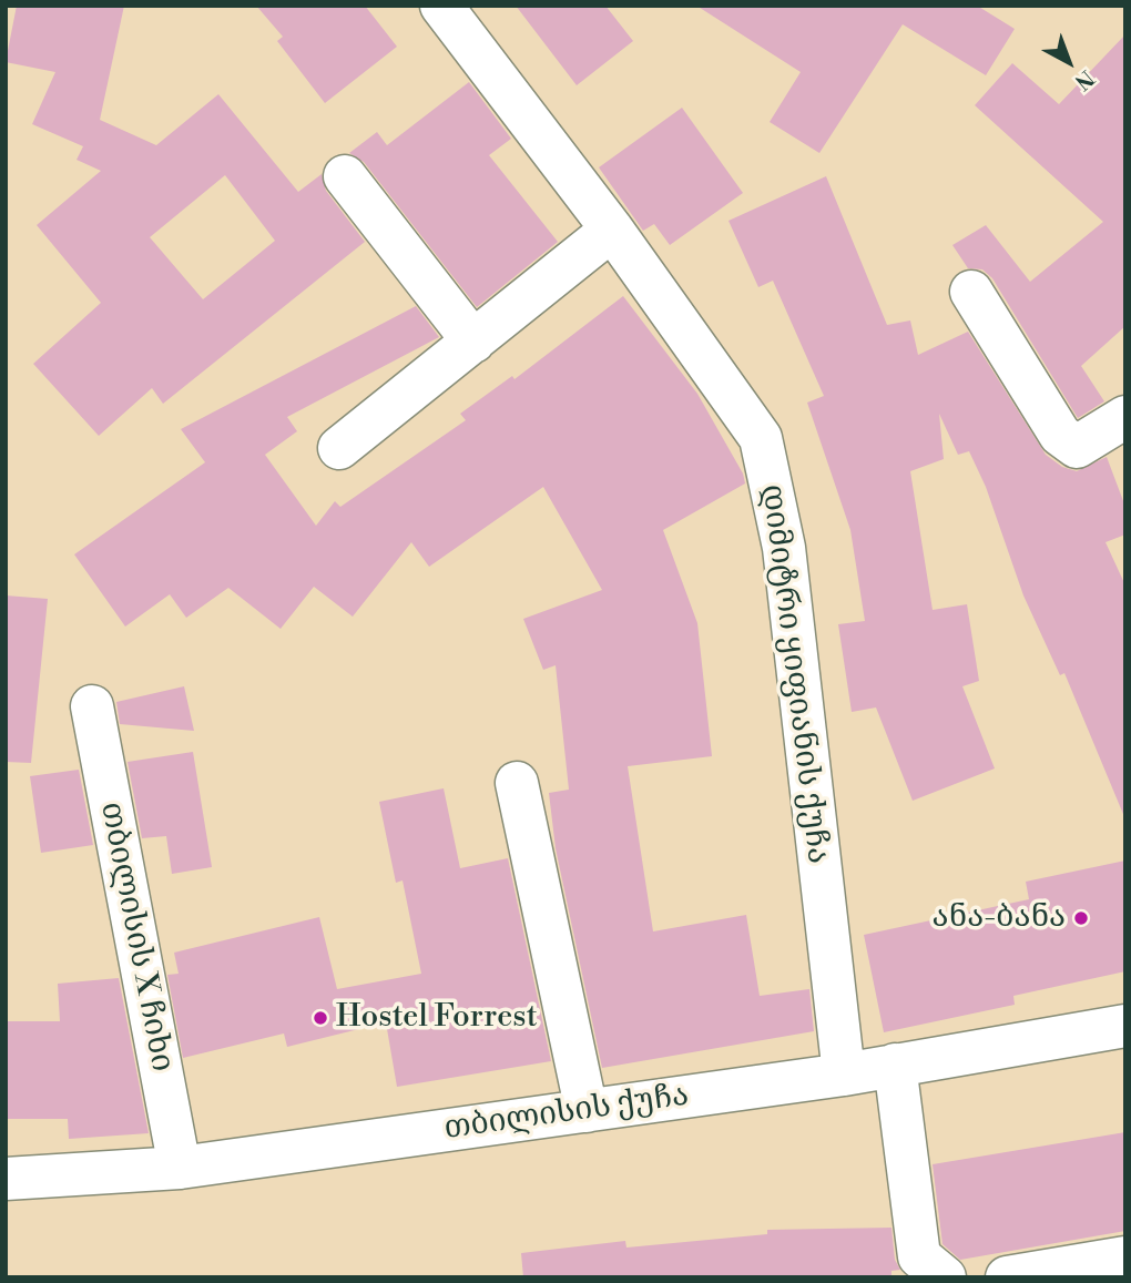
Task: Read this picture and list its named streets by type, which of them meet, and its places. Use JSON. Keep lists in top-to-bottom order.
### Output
{
  "streets": {
    "street": ["დიმიტრი ყიფიანის ქუჩა", "თბილისის X ჩიხი", "თბილისის ქუჩა"]
  },
  "crossings": [
    ["დიმიტრი ყიფიანის ქუჩა", "თბილისის ქუჩა"],
    ["თბილისის X ჩიხი", "თბილისის ქუჩა"]
  ],
  "places": ["ანა-ბანა", "Hostel Forrest"],
  "north": "bottom right"
}
